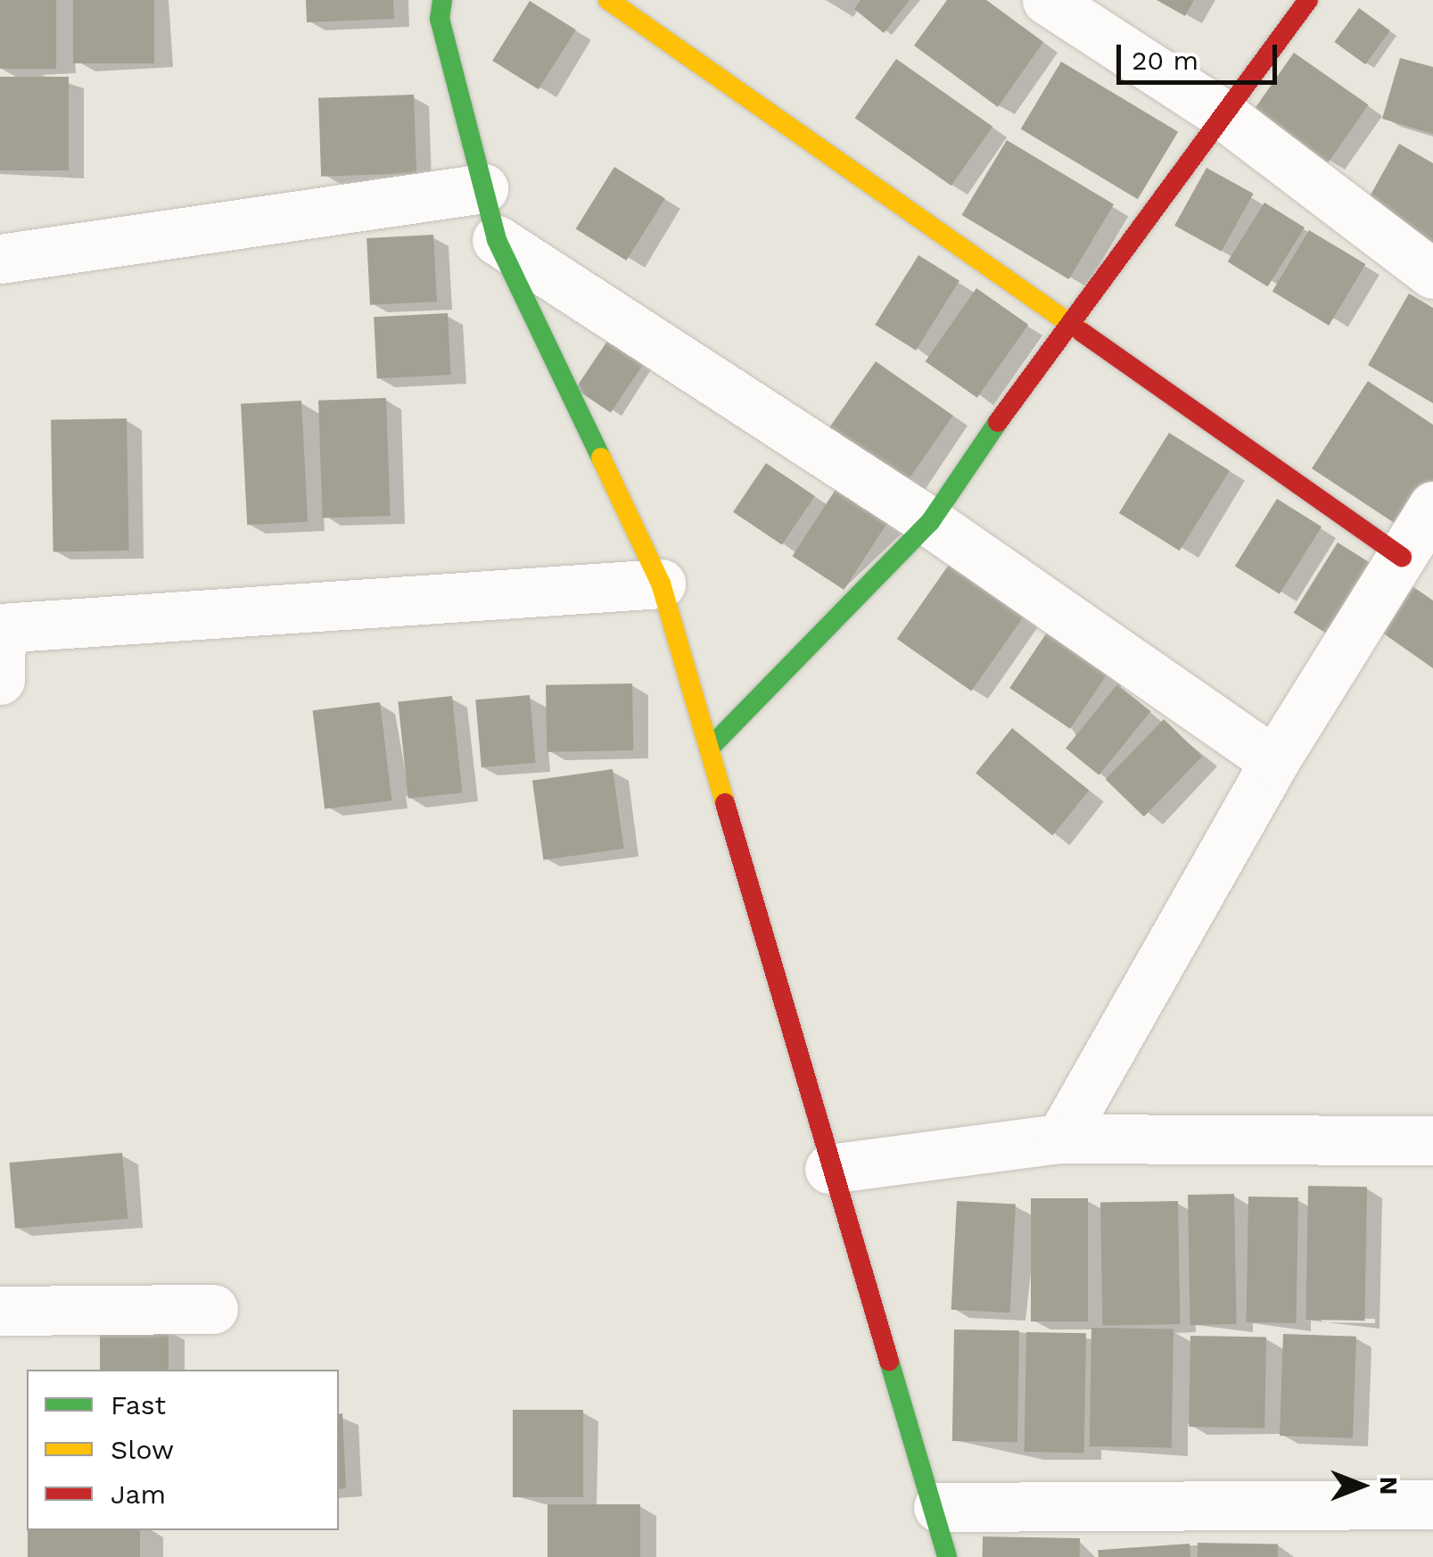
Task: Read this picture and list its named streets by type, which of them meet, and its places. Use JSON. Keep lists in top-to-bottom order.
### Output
{
  "legend": ["Fast", "Slow", "Jam"],
  "scale_bar": "20 m",
  "north": "right"
}
